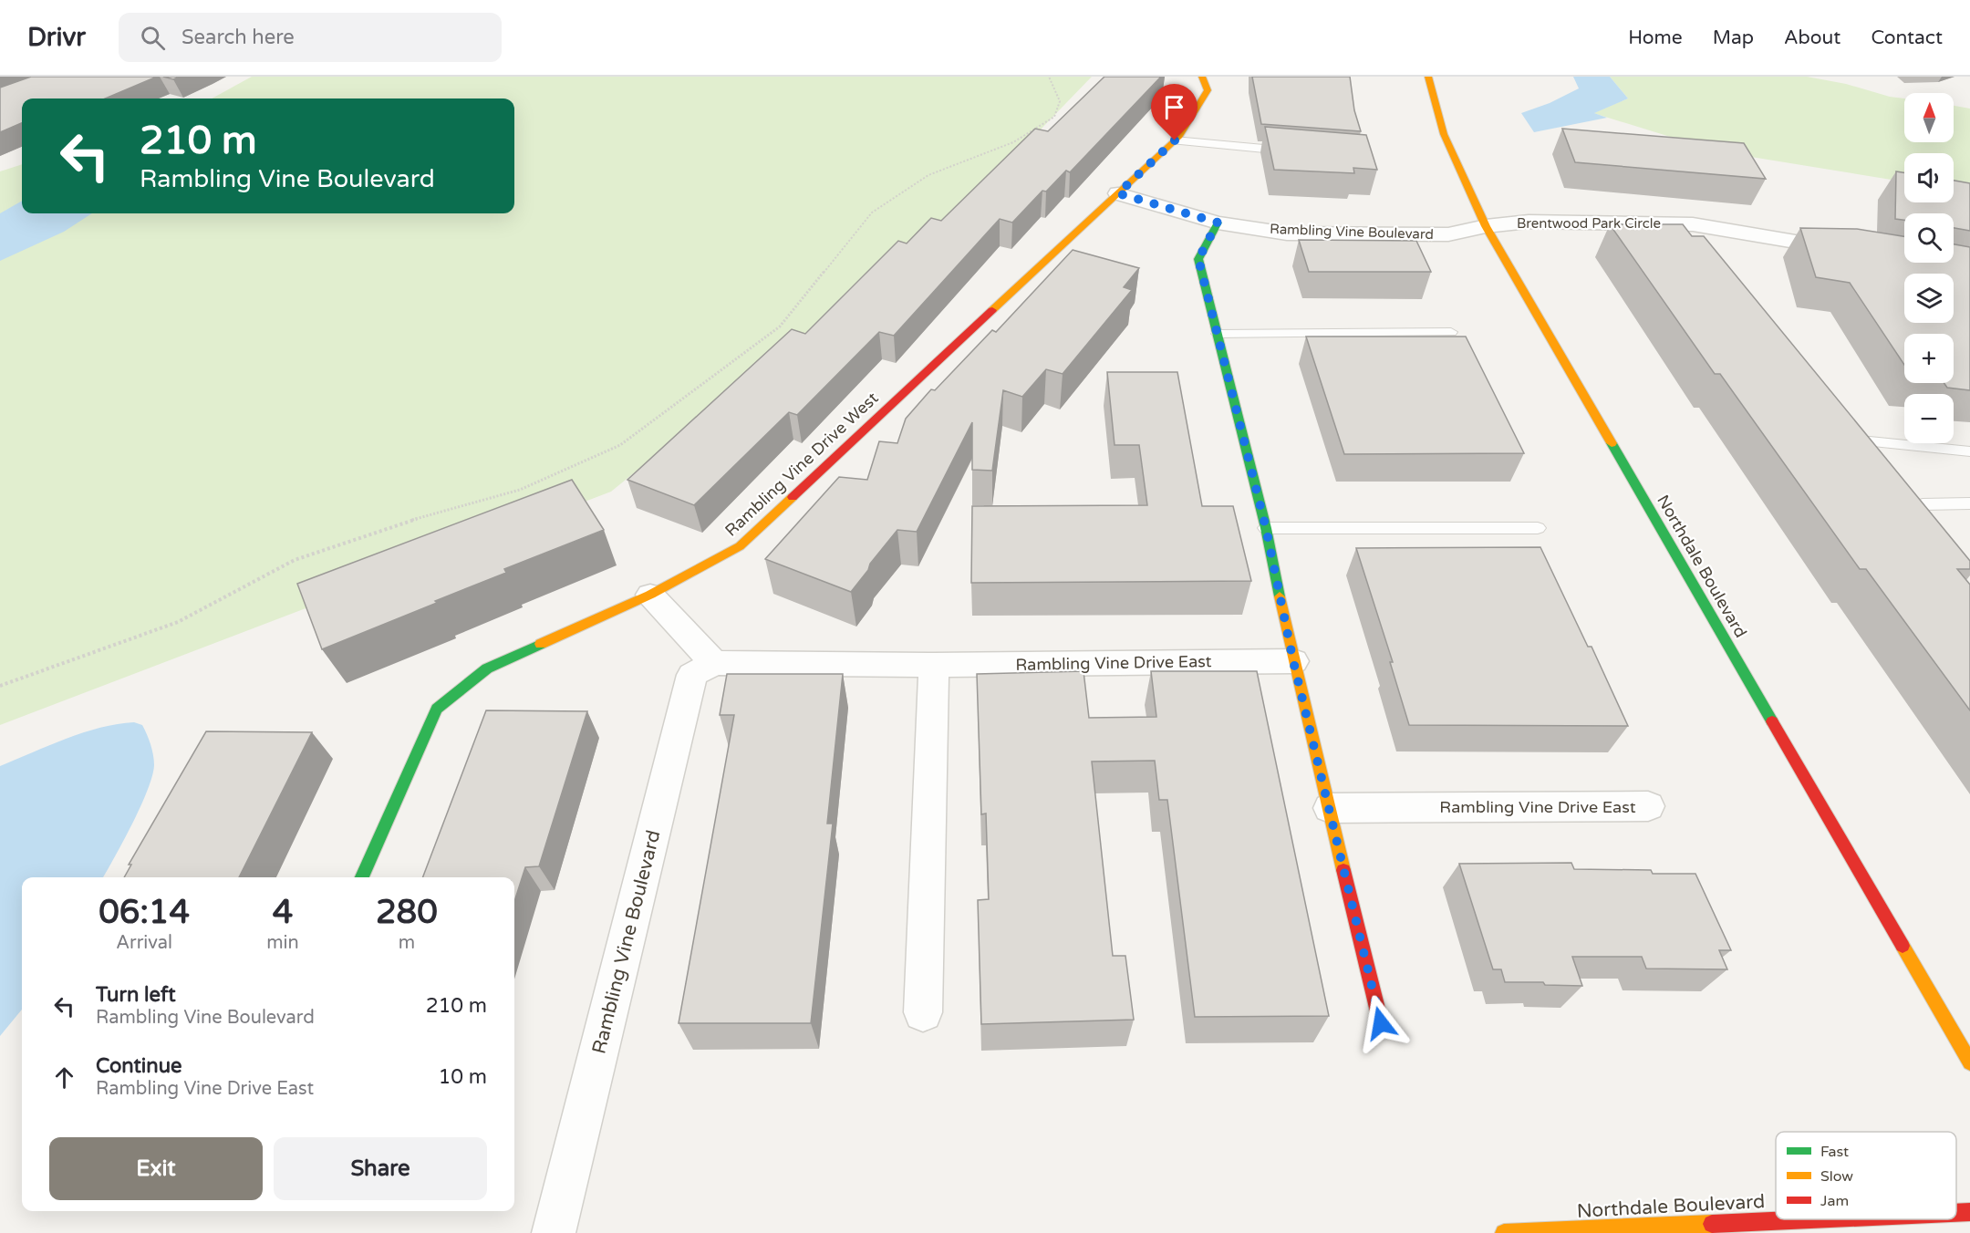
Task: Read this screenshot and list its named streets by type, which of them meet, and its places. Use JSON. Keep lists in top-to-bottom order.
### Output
{
  "streets": {
    "street": [
      "Brentwood Park Circle",
      "Rambling Vine Boulevard",
      "Rambling Vine Drive West",
      "Northdale Boulevard",
      "Rambling Vine Drive East"
    ]
  },
  "crossings": [
    ["Brentwood Park Circle", "Rambling Vine Boulevard"],
    ["Brentwood Park Circle", "Northdale Boulevard"],
    ["Rambling Vine Boulevard", "Rambling Vine Drive West"],
    ["Rambling Vine Boulevard", "Northdale Boulevard"],
    ["Rambling Vine Boulevard", "Rambling Vine Drive East"]
  ],
  "legend": ["Fast", "Slow", "Jam"],
  "north": "top",
  "page": {
    "header": "Drivr",
    "search": "Search here",
    "nav": [
      "Home",
      "Map",
      "About",
      "Contact"
    ],
    "map_buttons": ["+", "−"],
    "turn": ["210 m", "Rambling Vine Boulevard"],
    "eta": [
      "06:14",
      "Arrival",
      "4",
      "min",
      "280",
      "m"
    ],
    "list": [
      {
        "name": "Turn left",
        "note": "Rambling Vine Boulevard",
        "value": "210 m"
      },
      {
        "name": "Continue",
        "note": "Rambling Vine Drive East",
        "value": "10 m"
      }
    ],
    "buttons": ["Exit", "Share"]
  }
}
